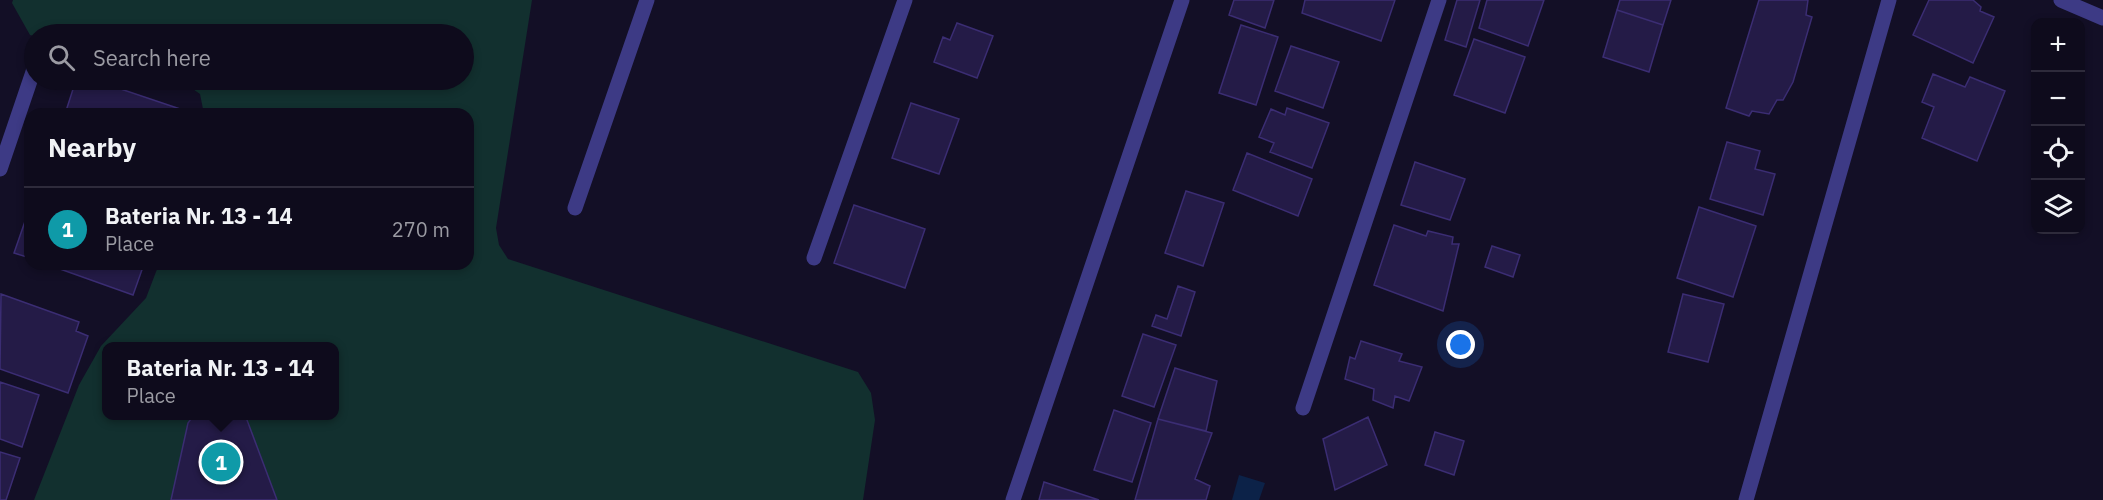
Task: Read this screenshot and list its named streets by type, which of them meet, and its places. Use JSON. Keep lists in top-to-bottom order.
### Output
{
  "page": {
    "map_buttons": ["+", "−"],
    "search": "Search here",
    "heading": "Nearby",
    "list": [
      {
        "mark": "1",
        "name": "Bateria Nr. 13 - 14",
        "note": "Place",
        "value": "270 m"
      }
    ],
    "popup": ["Bateria Nr. 13 - 14", "Place"],
    "pins": "1"
  }
}
